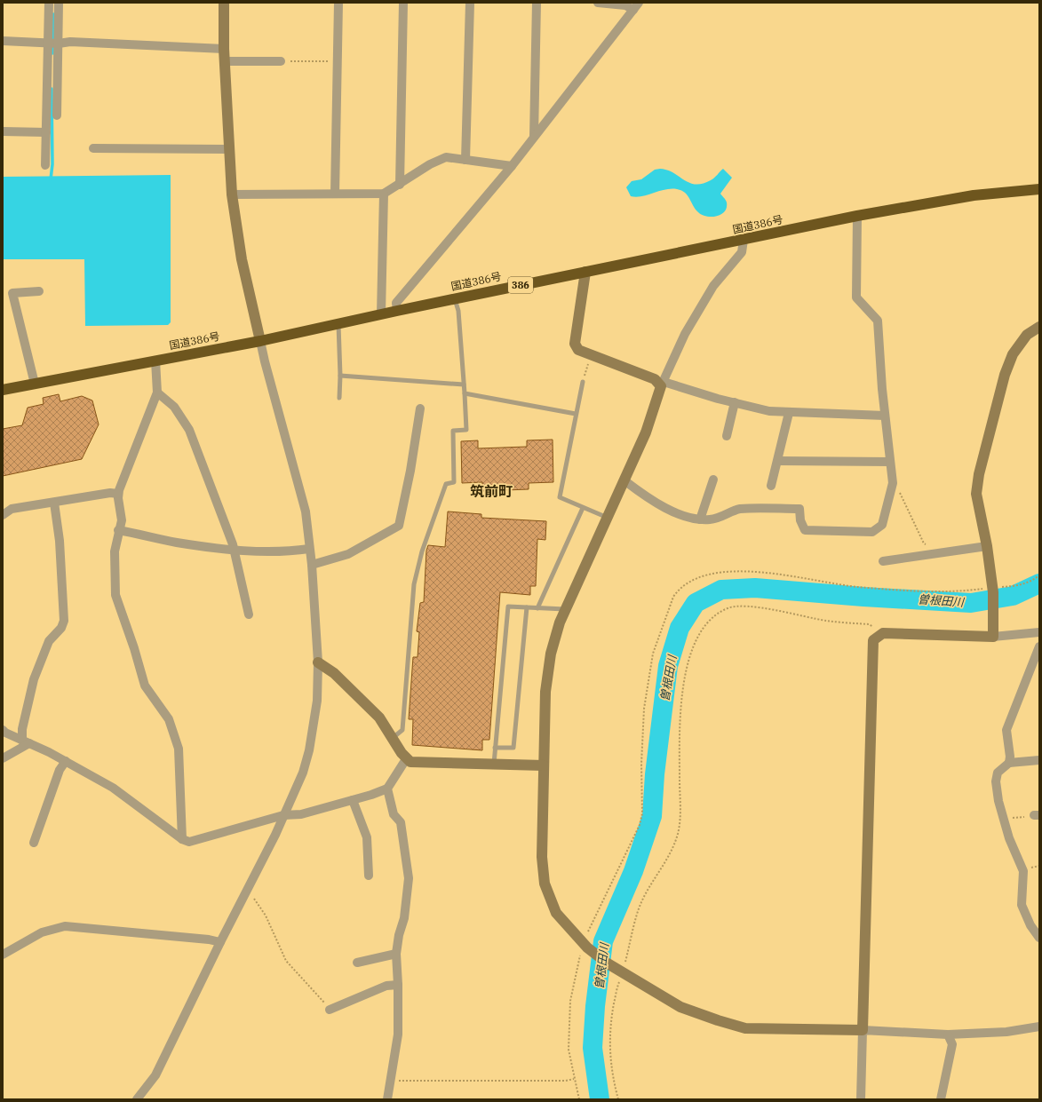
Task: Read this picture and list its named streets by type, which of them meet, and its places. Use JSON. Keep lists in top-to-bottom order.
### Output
{
  "streets": {
    "highway": ["国道386号", "386"]
  },
  "districts": ["筑前町"],
  "water": ["曽根田川"]
}
